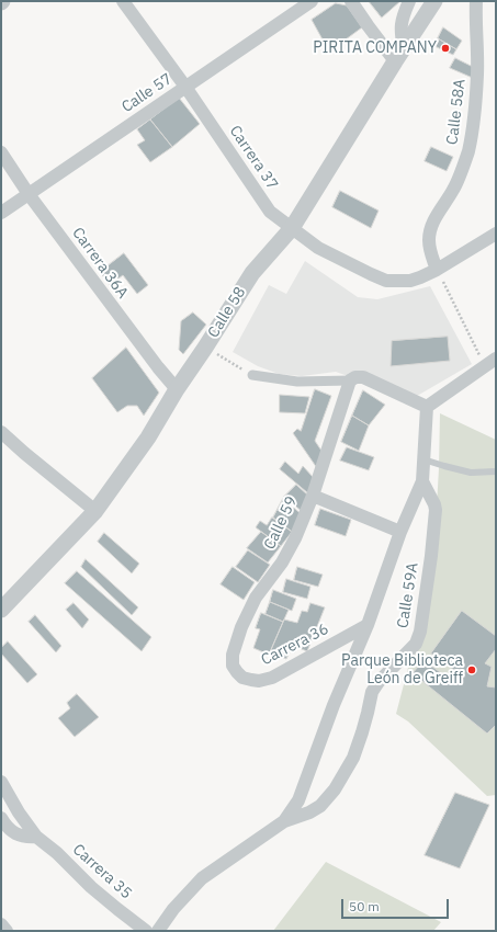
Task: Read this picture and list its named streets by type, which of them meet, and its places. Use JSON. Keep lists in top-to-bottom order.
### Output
{
  "streets": {
    "street": [
      "Calle 57",
      "Calle 58A",
      "Carrera 37",
      "Carrera 36A",
      "Calle 58",
      "Calle 59",
      "Calle 59A",
      "Carrera 36",
      "Carrera 35"
    ]
  },
  "crossings": [
    ["Calle 57", "Carrera 37"],
    ["Calle 57", "Carrera 36A"],
    ["Calle 58A", "Carrera 37"],
    ["Carrera 37", "Calle 58"],
    ["Carrera 36A", "Calle 58"],
    ["Calle 59", "Carrera 36"],
    ["Calle 59A", "Carrera 36"]
  ],
  "places": ["PIRITA COMPANY", "Parque Biblioteca León de Greiff"],
  "scale_bar": "50 m"
}
